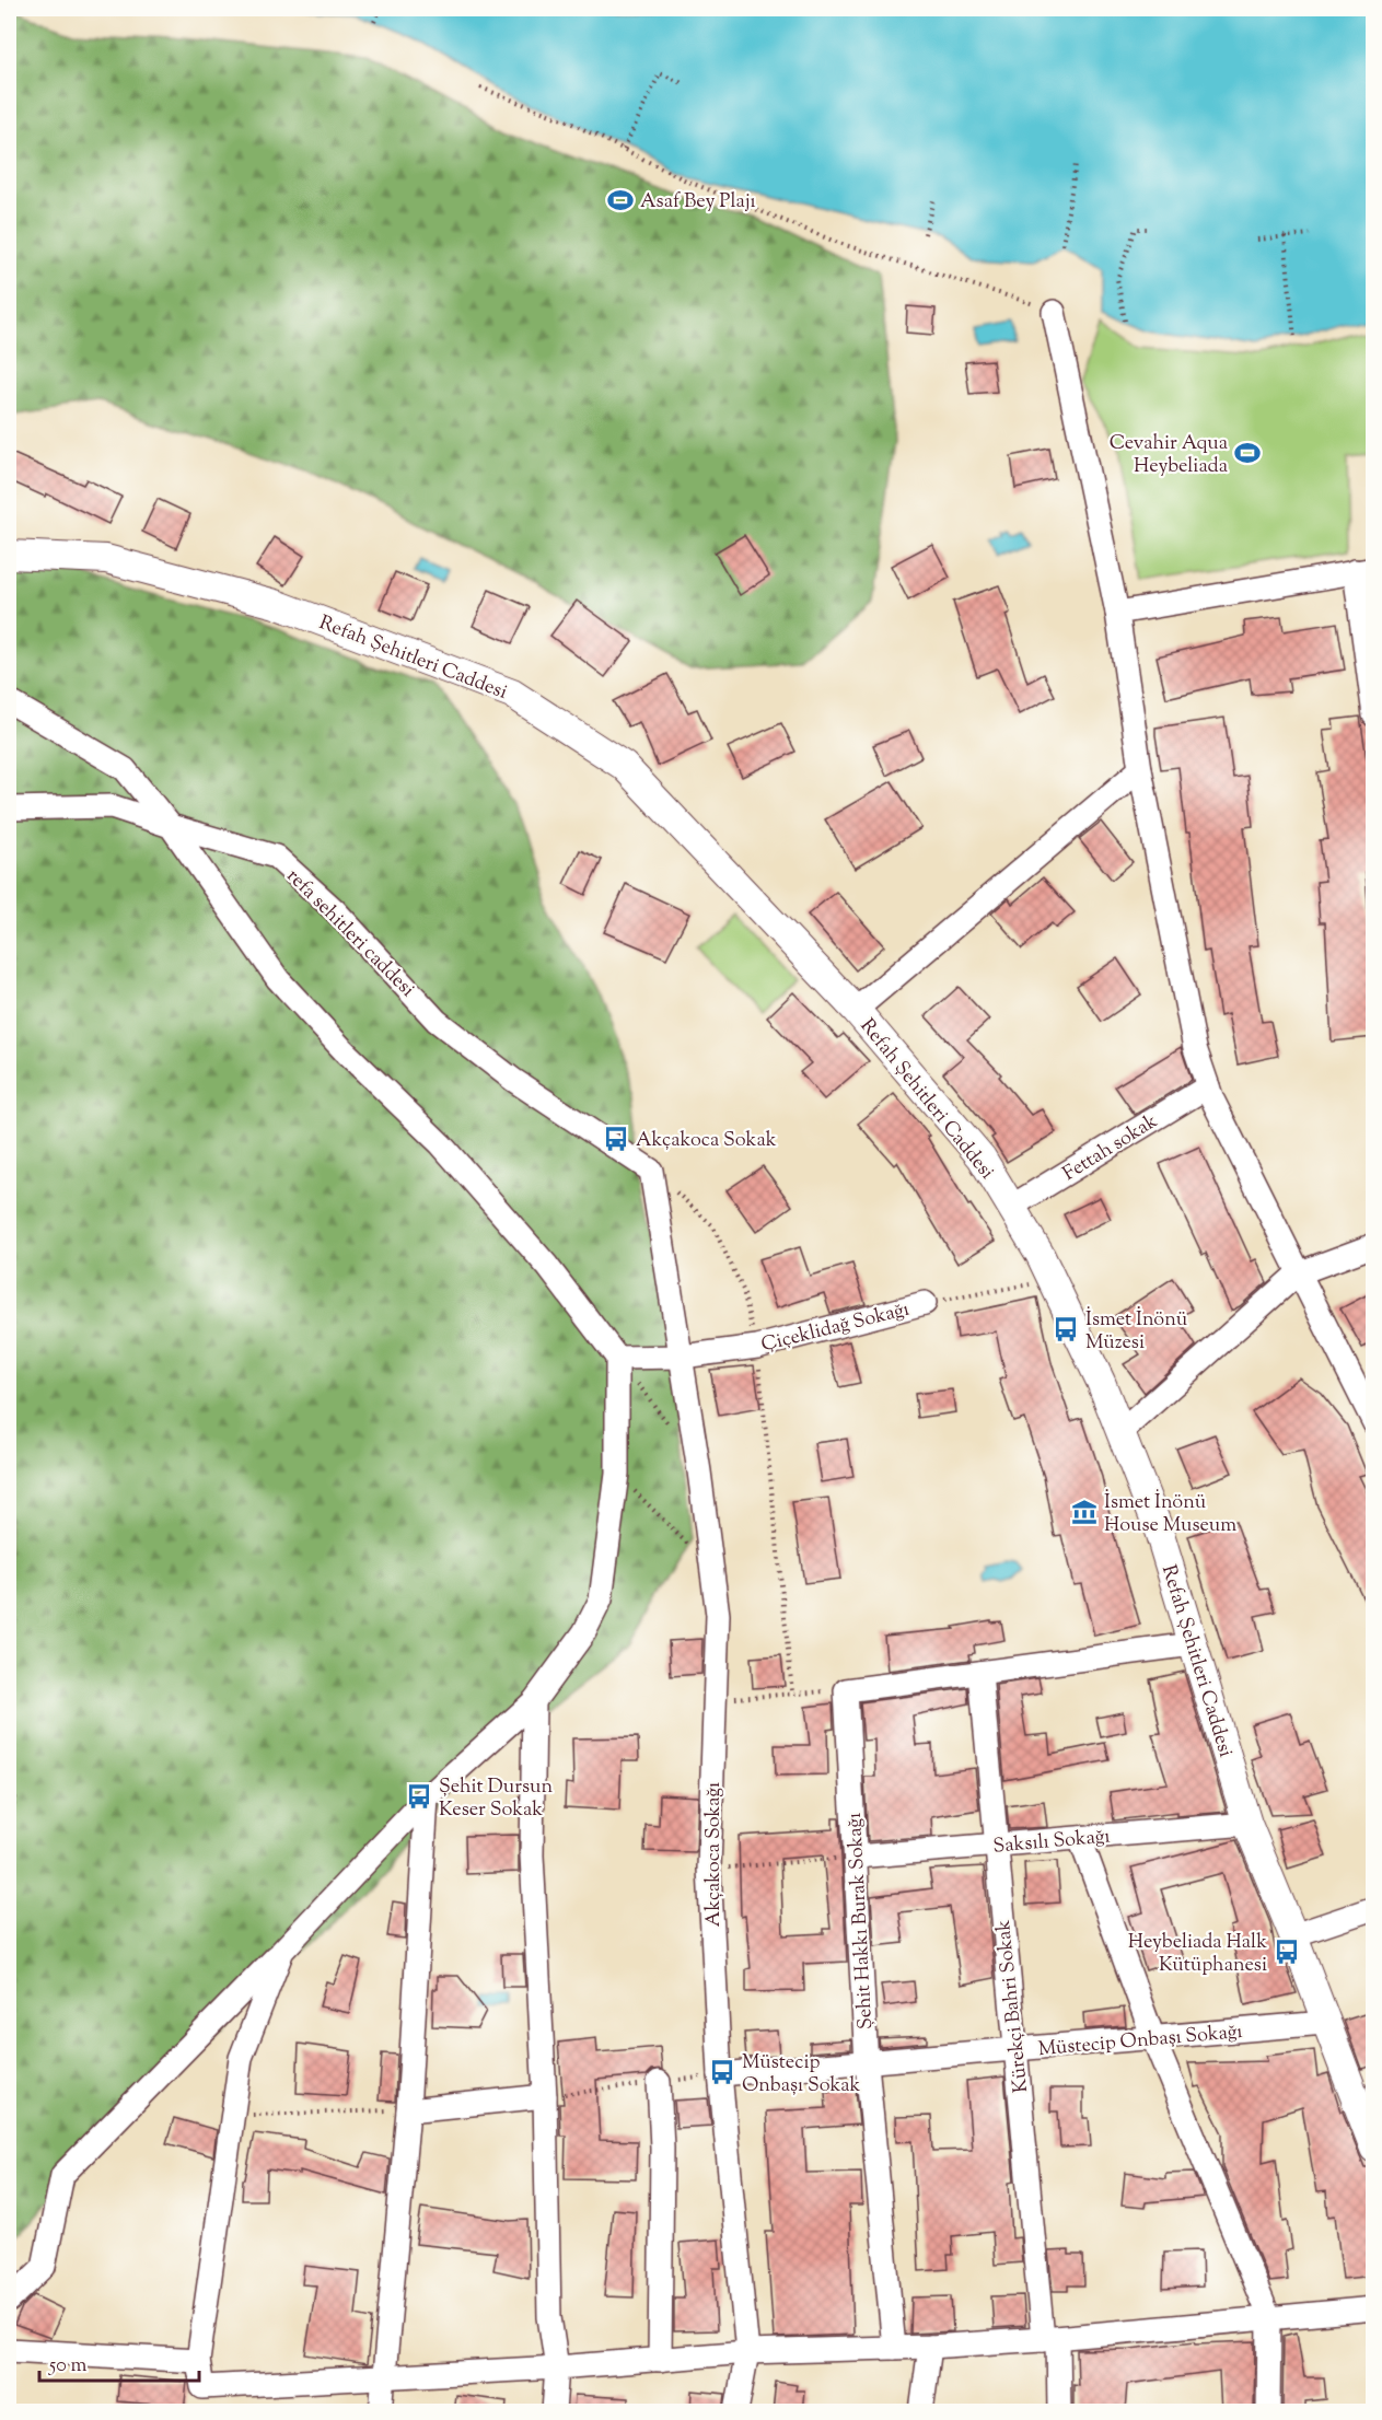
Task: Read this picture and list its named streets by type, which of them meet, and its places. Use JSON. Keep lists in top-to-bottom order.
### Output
{
  "streets": {
    "street": [
      "Refah Şehitleri Caddesi",
      "refa sehitleri caddesi",
      "Fettah sokak",
      "Çiçeklidağ Sokağı",
      "Saksılı Sokağı",
      "Akçakoca Sokağı",
      "Şehit Hakkı Burak Sokağı",
      "Kürekçi Bahri Sokak",
      "Müstecip Onbaşı Sokağı"
    ]
  },
  "crossings": [
    ["Refah Şehitleri Caddesi", "Fettah sokak"],
    ["Refah Şehitleri Caddesi", "Çiçeklidağ Sokağı"],
    ["Refah Şehitleri Caddesi", "Saksılı Sokağı"],
    ["Refah Şehitleri Caddesi", "Müstecip Onbaşı Sokağı"],
    ["refa sehitleri caddesi", "Akçakoca Sokağı"],
    ["Çiçeklidağ Sokağı", "Akçakoca Sokağı"],
    ["Saksılı Sokağı", "Şehit Hakkı Burak Sokağı"],
    ["Saksılı Sokağı", "Kürekçi Bahri Sokak"],
    ["Akçakoca Sokağı", "Müstecip Onbaşı Sokağı"],
    ["Şehit Hakkı Burak Sokağı", "Müstecip Onbaşı Sokağı"],
    ["Kürekçi Bahri Sokak", "Müstecip Onbaşı Sokağı"]
  ],
  "places": {
    "sports": ["Asaf Bey Plajı", "Cevahir Aqua Heybeliada"],
    "bus stop": [
      "Akçakoca Sokak",
      "İsmet İnönü Müzesi",
      "Şehit Dursun Keser Sokak",
      "Heybeliada Halk Kütüphanesi",
      "Müstecip Onbaşı Sokak"
    ],
    "museum": ["İsmet İnönü House Museum"]
  },
  "scale_bar": "50 m"
}
